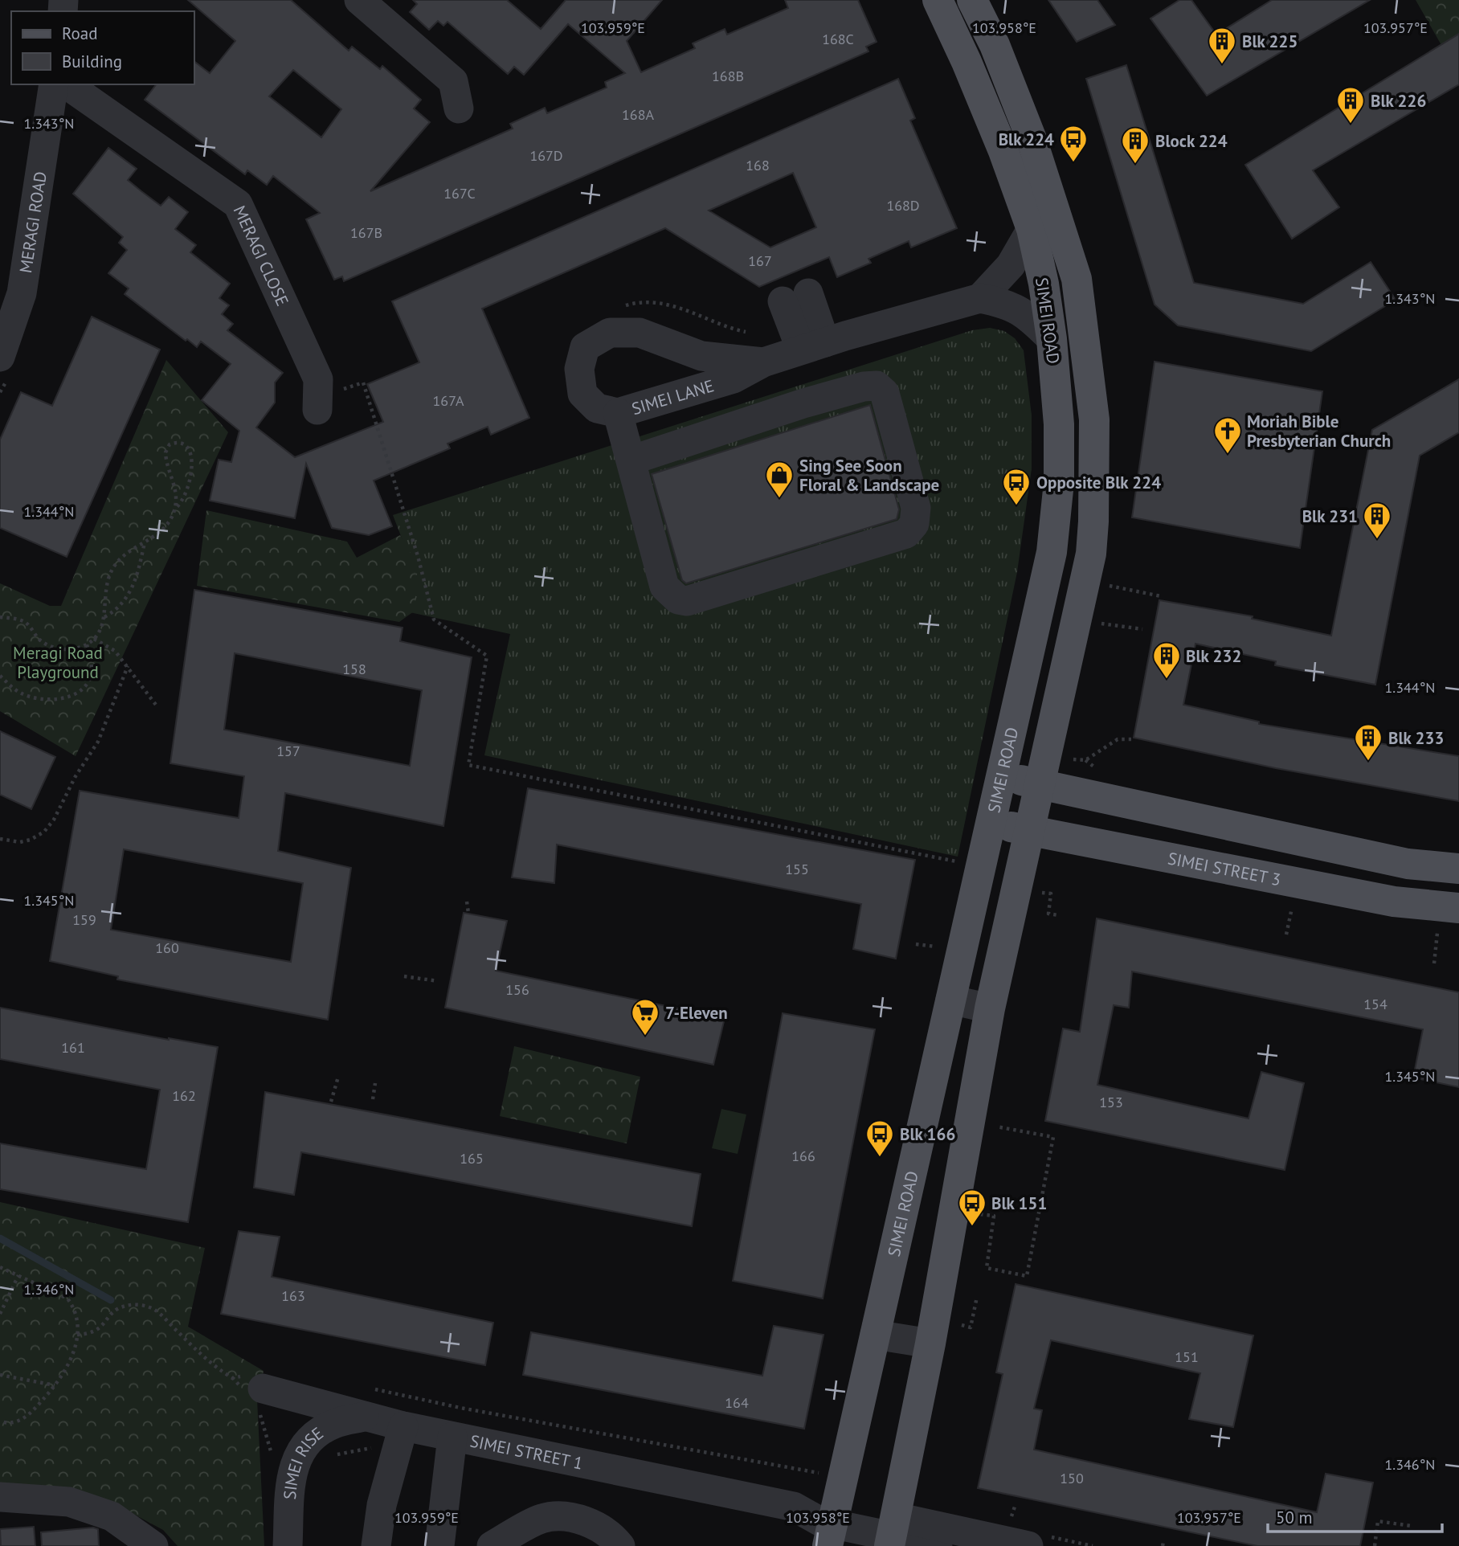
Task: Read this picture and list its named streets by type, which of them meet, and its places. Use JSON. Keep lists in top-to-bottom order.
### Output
{
  "streets": {
    "main road": ["SIMEI ROAD", "SIMEI STREET 3"],
    "street": [
      "MERAGI ROAD",
      "MERAGI CLOSE",
      "SIMEI LANE",
      "SIMEI STREET 1",
      "SIMEI RISE"
    ]
  },
  "crossings": [
    ["SIMEI ROAD", "SIMEI LANE"],
    ["SIMEI ROAD", "SIMEI STREET 3"],
    ["SIMEI ROAD", "SIMEI STREET 1"],
    ["SIMEI STREET 1", "SIMEI RISE"]
  ],
  "parks": ["Meragi Road Playground"],
  "places": {
    "building": [
      "Blk 225",
      "Blk 226",
      "Block 224",
      "Blk 231",
      "Blk 232",
      "Blk 233"
    ],
    "bus stop": [
      "Blk 224",
      "Opposite Blk 224",
      "Blk 166",
      "Blk 151"
    ],
    "church": ["Moriah Bible Presbyterian Church"],
    "shop": ["Sing See Soon Floral & Landscape"],
    "supermarket": ["7-Eleven"]
  },
  "house_numbers": [
    "168C",
    "168B",
    "168A",
    "167D",
    "168",
    "167C",
    "168D",
    "167B",
    "167",
    "167A",
    "158",
    "157",
    "155",
    "159",
    "160",
    "156",
    "154",
    "161",
    "162",
    "153",
    "166",
    "165",
    "163",
    "151",
    "164",
    "150"
  ],
  "legend": ["Road", "Building"],
  "scale_bar": "50 m",
  "coordinates": [
    "103.959°E",
    "103.958°E",
    "103.957°E",
    "1.343°N",
    "1.344°N",
    "1.345°N",
    "1.346°N"
  ]
}
